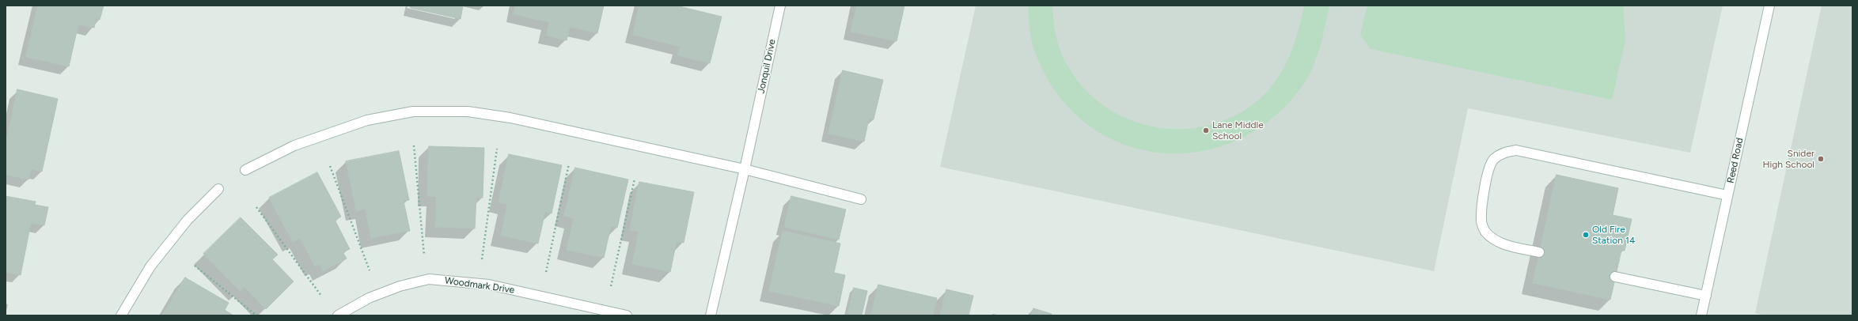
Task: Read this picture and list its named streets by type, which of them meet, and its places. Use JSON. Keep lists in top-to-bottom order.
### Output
{
  "streets": {
    "street": ["Jonquil Drive", "Reed Road", "Woodmark Drive"]
  },
  "places": ["Lane Middle School", "Snider High School", "Old Fire Station 14"]
}
